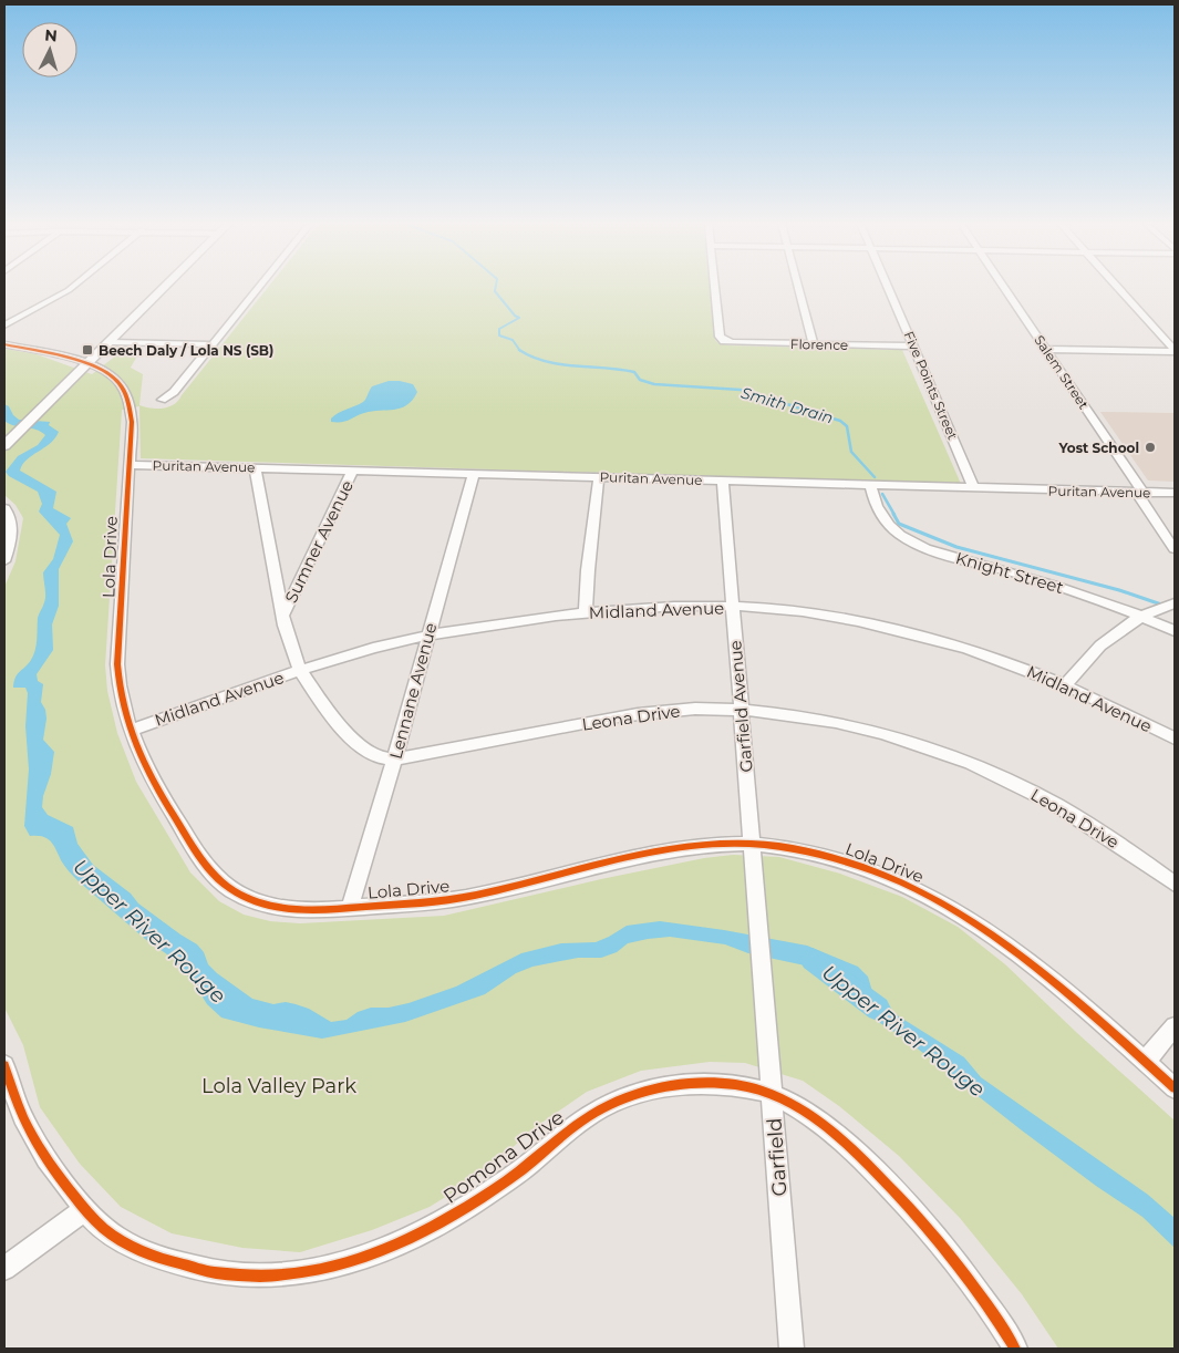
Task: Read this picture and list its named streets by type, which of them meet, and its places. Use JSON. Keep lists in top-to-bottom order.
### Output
{
  "streets": {
    "street": [
      "Florence",
      "Salem Street",
      "Five Points Street",
      "Puritan Avenue",
      "Sumner Avenue",
      "Lola Drive",
      "Knight Street",
      "Midland Avenue",
      "Lennane Avenue",
      "Garfield Avenue",
      "Leona Drive",
      "Pomona Drive",
      "Garfield"
    ]
  },
  "crossings": [
    ["Florence", "Five Points Street"],
    ["Salem Street", "Puritan Avenue"],
    ["Five Points Street", "Puritan Avenue"],
    ["Puritan Avenue", "Sumner Avenue"],
    ["Puritan Avenue", "Lola Drive"],
    ["Puritan Avenue", "Knight Street"],
    ["Puritan Avenue", "Lennane Avenue"],
    ["Puritan Avenue", "Garfield Avenue"],
    ["Lola Drive", "Midland Avenue"],
    ["Lola Drive", "Lennane Avenue"],
    ["Lola Drive", "Garfield Avenue"],
    ["Midland Avenue", "Lennane Avenue"],
    ["Midland Avenue", "Garfield Avenue"],
    ["Lennane Avenue", "Leona Drive"],
    ["Garfield Avenue", "Leona Drive"],
    ["Garfield Avenue", "Garfield"],
    ["Pomona Drive", "Garfield"]
  ],
  "water": ["Smith Drain", "Upper River Rouge"],
  "parks": ["Lola Valley Park"],
  "places": {
    "transit": ["Beech Daly / Lola NS (SB)"],
    "other": ["Yost School"]
  },
  "north": "top"
}
